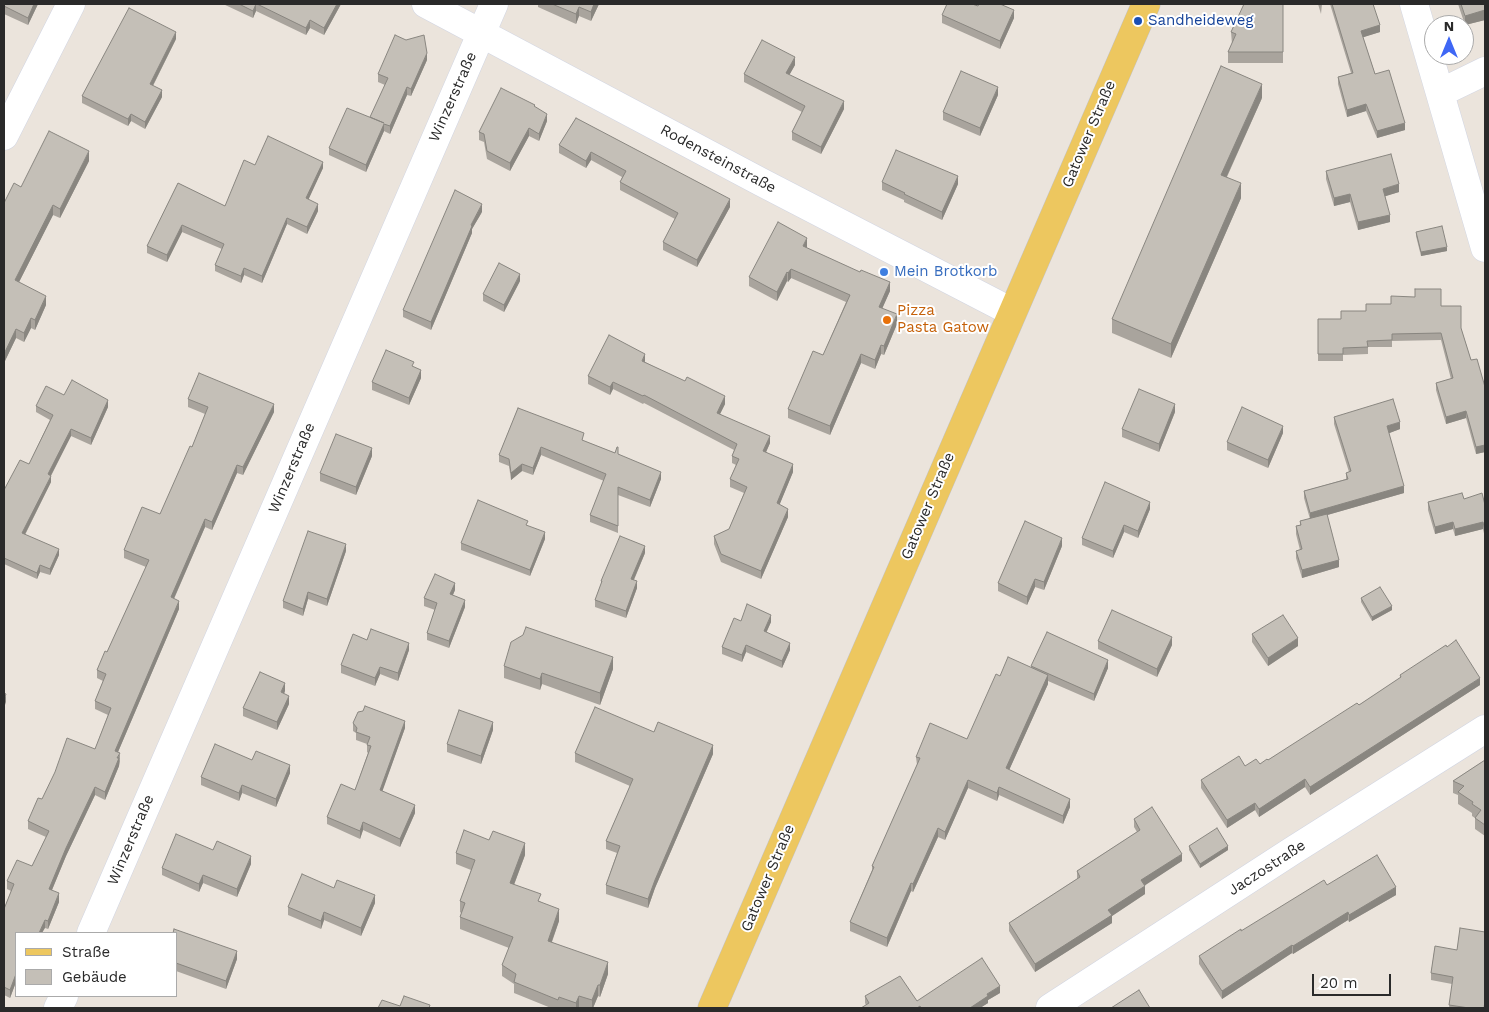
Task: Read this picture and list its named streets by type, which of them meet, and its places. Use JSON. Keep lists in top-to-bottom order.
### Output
{
  "streets": {
    "main road": ["Gatower Straße"],
    "street": ["Winzerstraße", "Rodensteinstraße", "Jaczostraße"]
  },
  "crossings": [
    ["Winzerstraße", "Rodensteinstraße"],
    ["Gatower Straße", "Rodensteinstraße"]
  ],
  "places": ["Sandheideweg", "Mein Brotkorb", "Pizza Pasta Gatow"],
  "legend": ["Straße", "Gebäude"],
  "scale_bar": "20 m",
  "north": "top"
}
